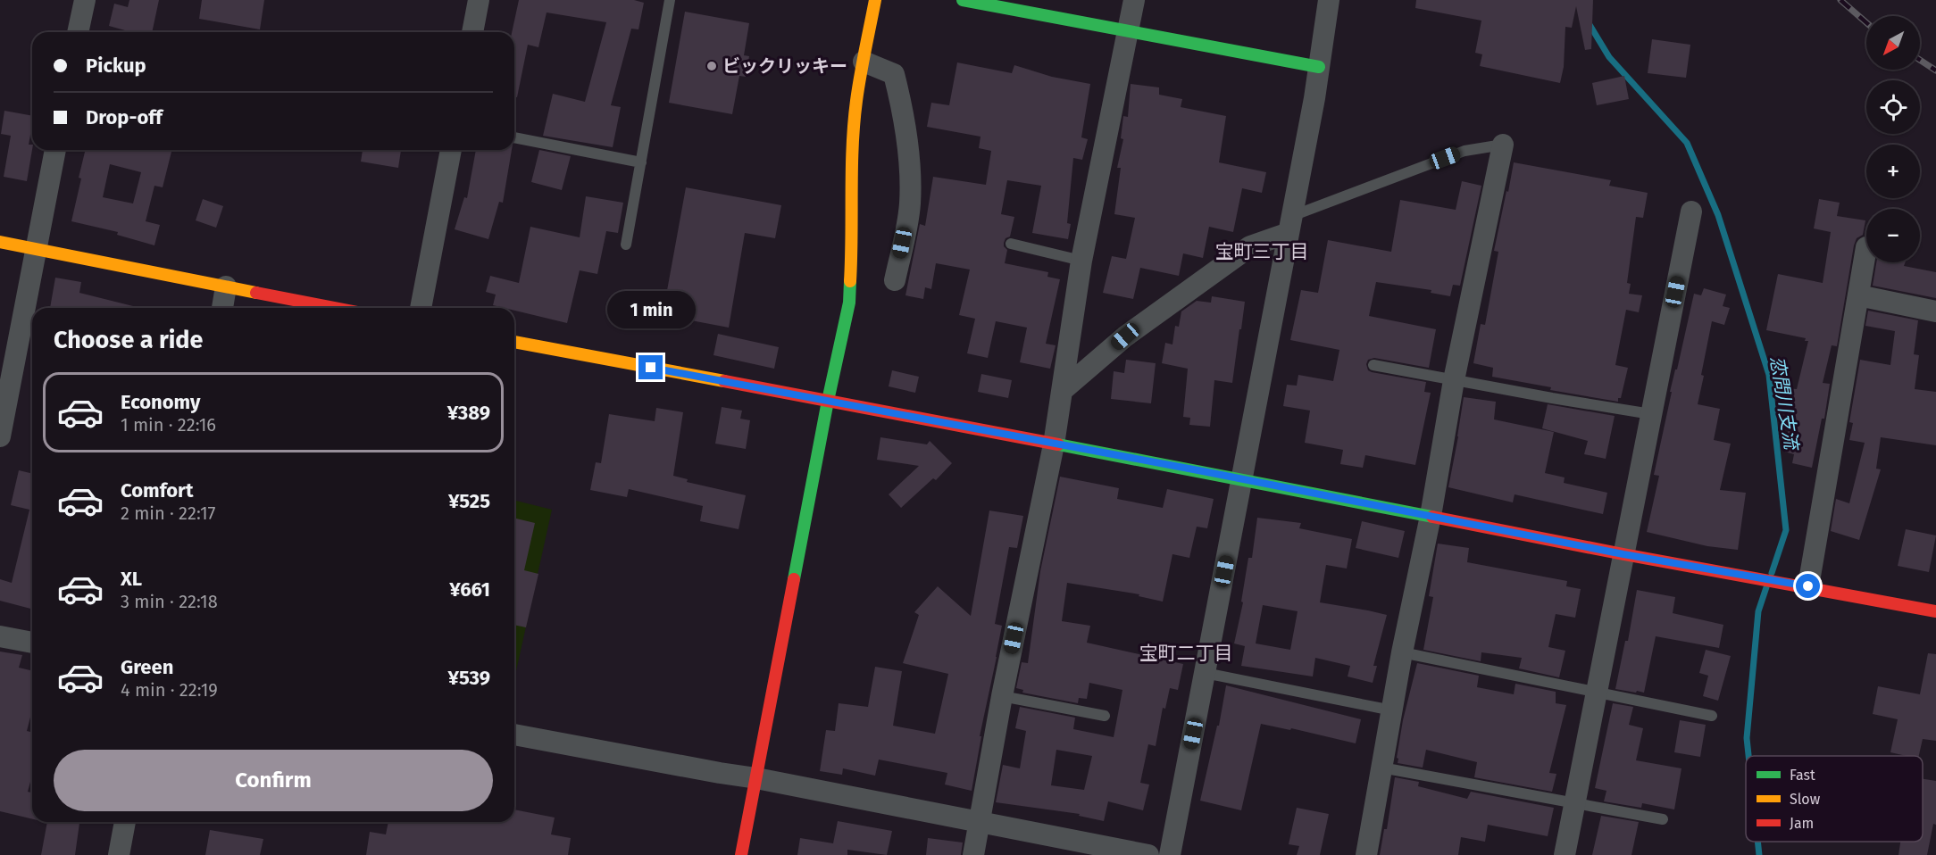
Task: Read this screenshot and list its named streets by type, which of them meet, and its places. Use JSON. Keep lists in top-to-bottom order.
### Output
{
  "districts": ["宝町三丁目", "宝町二丁目"],
  "water": ["恋問川支流"],
  "places": ["ビックリッキー"],
  "legend": ["Fast", "Slow", "Jam"],
  "north": "bottom left",
  "page": {
    "map_buttons": ["+", "−"],
    "banner": ["Pickup", "Drop-off"],
    "bubble": "1 min",
    "heading": "Choose a ride",
    "list": [
      {
        "name": "Economy",
        "note": "1 min · 22:16",
        "value": "¥389"
      },
      {
        "name": "Comfort",
        "note": "2 min · 22:17",
        "value": "¥525"
      },
      {
        "name": "XL",
        "note": "3 min · 22:18",
        "value": "¥661"
      },
      {
        "name": "Green",
        "note": "4 min · 22:19",
        "value": "¥539"
      }
    ],
    "buttons": "Confirm"
  }
}
